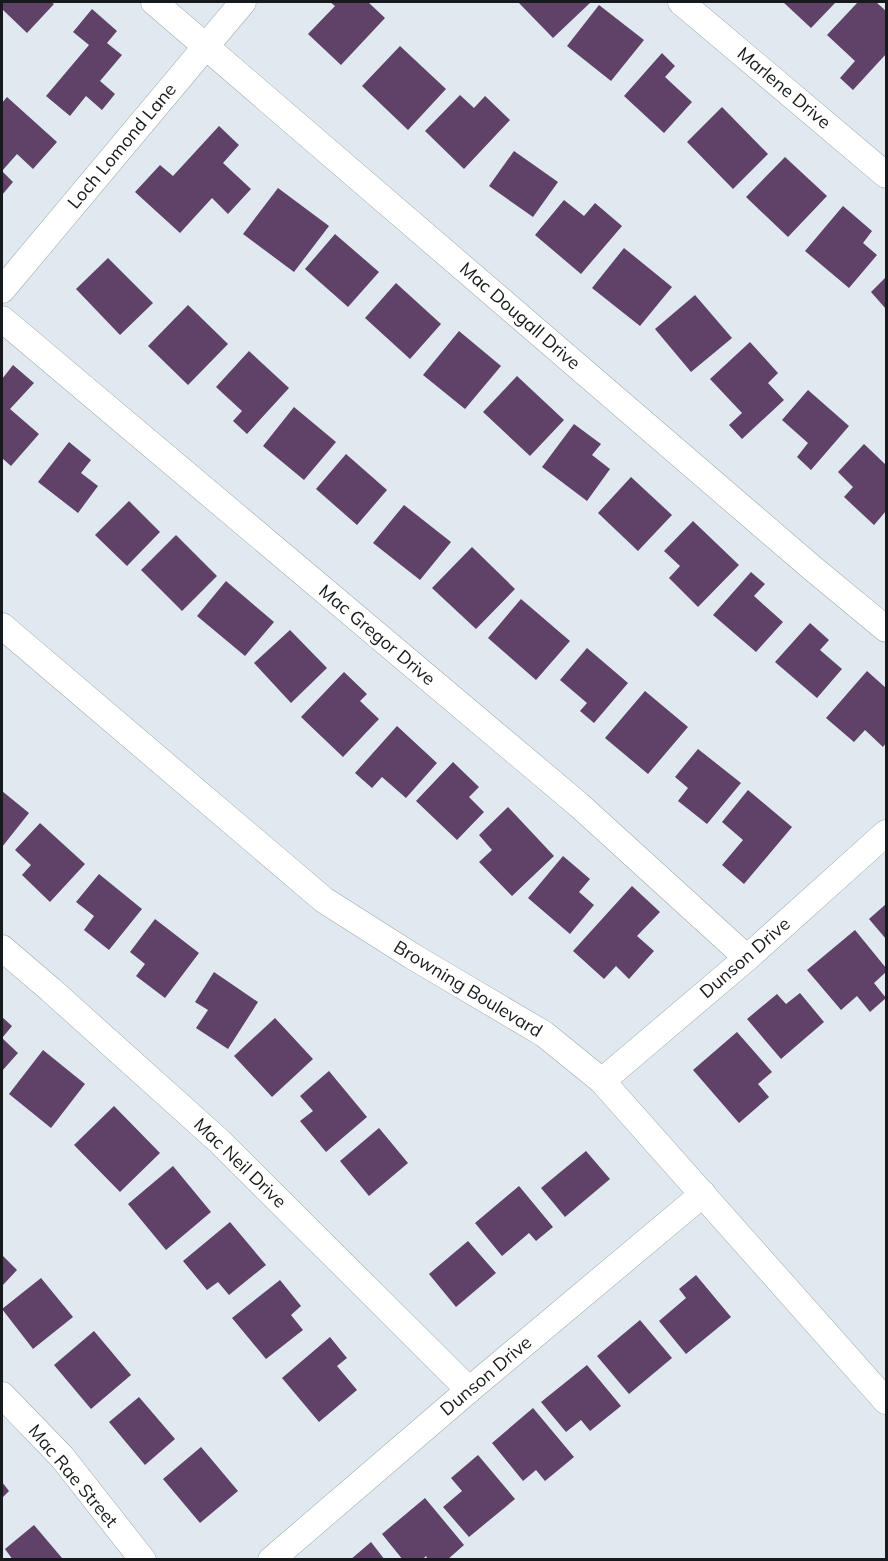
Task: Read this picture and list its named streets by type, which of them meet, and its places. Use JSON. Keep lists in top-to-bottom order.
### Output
{
  "streets": {
    "street": [
      "Marlene Drive",
      "Loch Lomond Lane",
      "Mac Dougall Drive",
      "Mac Gregor Drive",
      "Dunson Drive",
      "Browning Boulevard",
      "Mac Neil Drive",
      "Mac Rae Street"
    ]
  },
  "crossings": [
    ["Loch Lomond Lane", "Mac Dougall Drive"],
    ["Mac Gregor Drive", "Dunson Drive"],
    ["Dunson Drive", "Browning Boulevard"],
    ["Dunson Drive", "Mac Neil Drive"]
  ]
}
